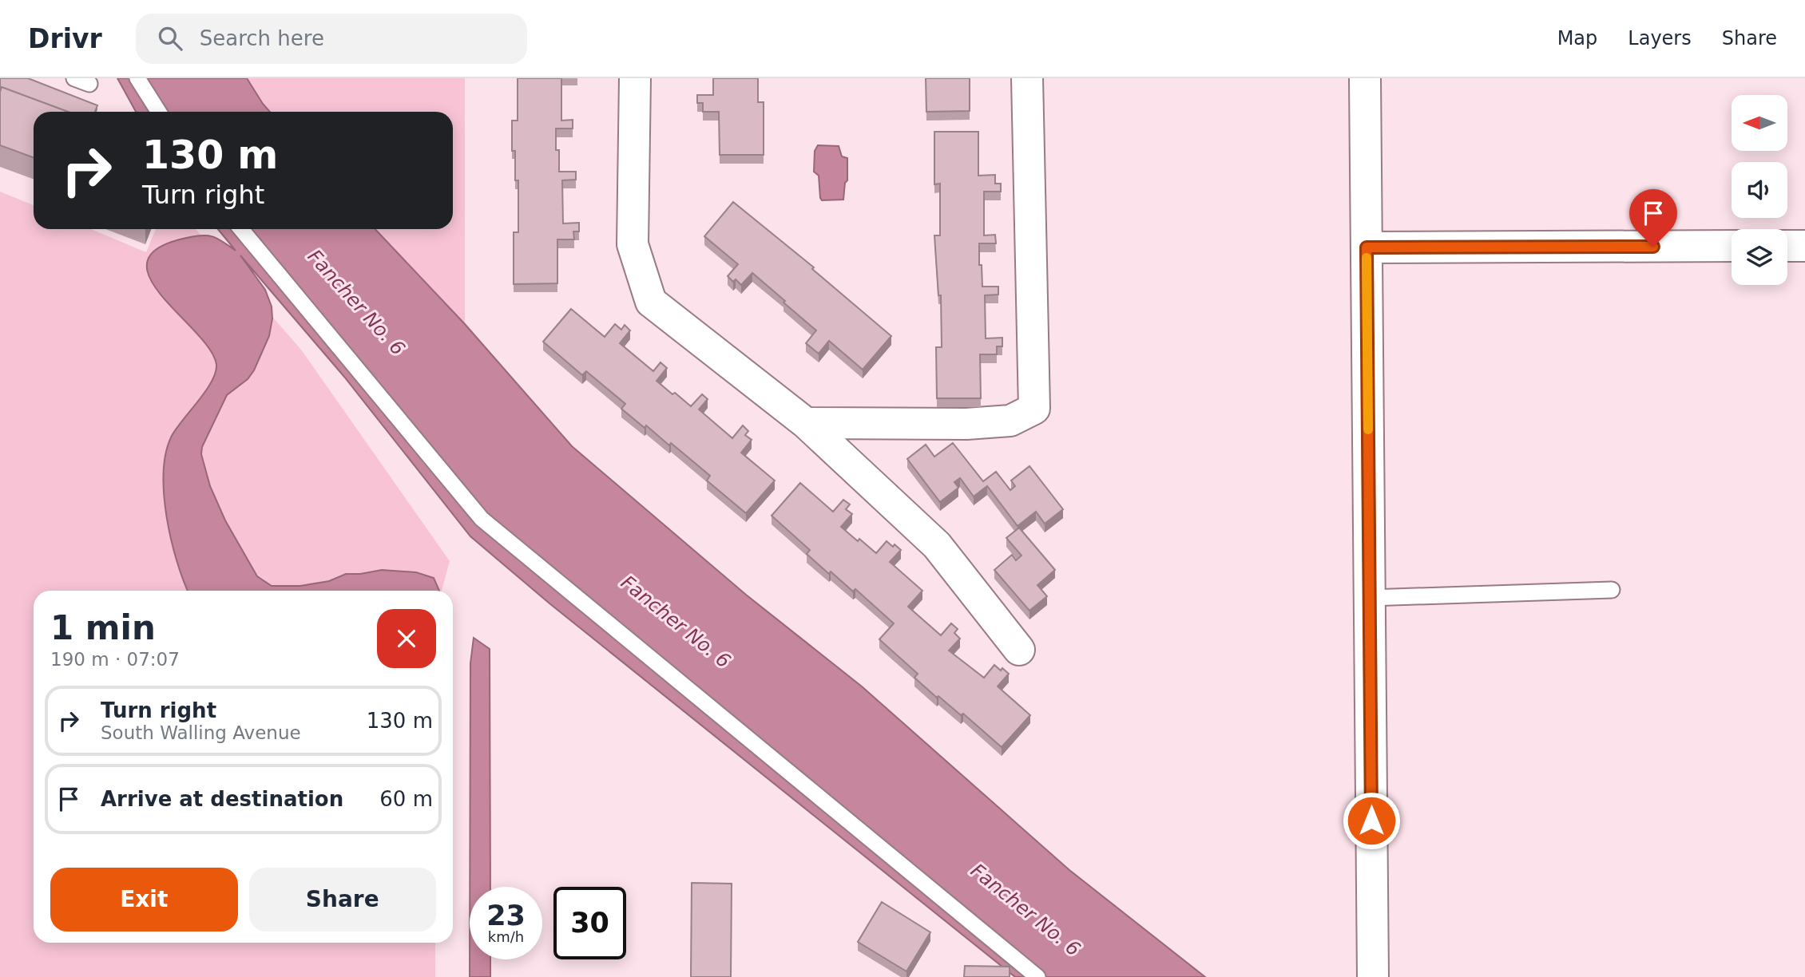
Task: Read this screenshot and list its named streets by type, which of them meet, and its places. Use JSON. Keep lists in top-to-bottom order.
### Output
{
  "water": ["Fancher No. 6"],
  "north": "left",
  "page": {
    "header": "Drivr",
    "search": "Search here",
    "nav": ["Map", "Layers", "Share"],
    "turn": ["130 m", "Turn right"],
    "heading": ["1 min", "190 m · 07:07"],
    "list": [
      {
        "name": "Turn right",
        "note": "South Walling Avenue",
        "value": "130 m"
      },
      {
        "name": "Arrive at destination",
        "value": "60 m"
      }
    ],
    "buttons": ["Exit", "Share"],
    "speed": "23 km/h",
    "limit": "30"
  }
}
